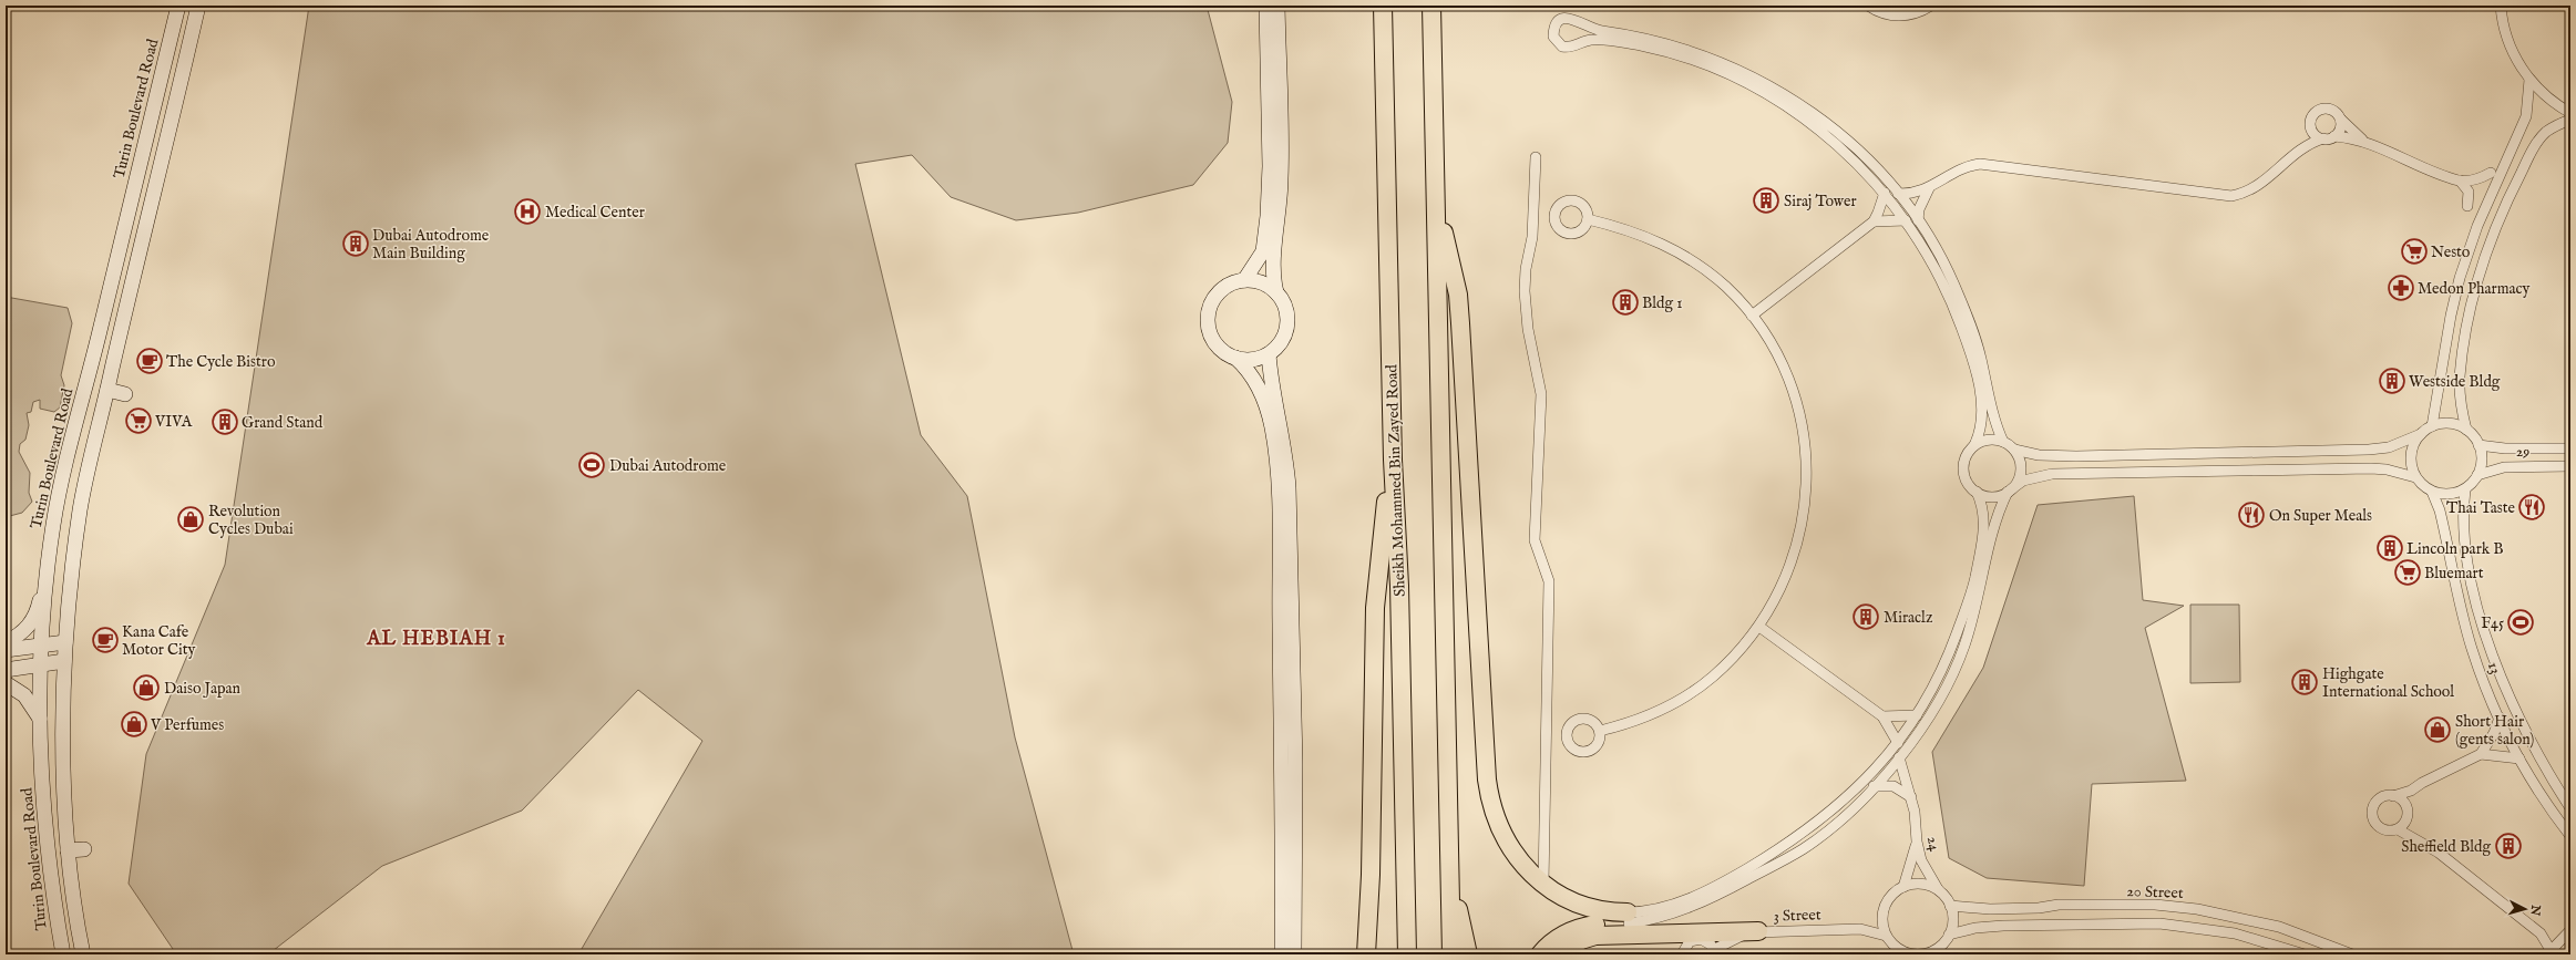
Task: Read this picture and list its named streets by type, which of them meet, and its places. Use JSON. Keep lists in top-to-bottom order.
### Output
{
  "streets": {
    "highway": ["Sheikh Mohammed Bin Zayed Road"],
    "street": [
      "Turin Boulevard Road",
      "29",
      "13",
      "24",
      "20 Street",
      "3 Street"
    ]
  },
  "crossings": [
    ["29", "13"],
    ["24", "20 Street"],
    ["24", "3 Street"],
    ["20 Street", "3 Street"]
  ],
  "districts": ["AL HEBIAH 1"],
  "places": {
    "building": [
      "Siraj Tower",
      "Dubai Autodrome Main Building",
      "Bldg 1",
      "Westside Bldg",
      "Grand Stand",
      "Lincoln park B",
      "Miraclz",
      "Highgate International School",
      "Sheffield Bldg"
    ],
    "hospital": ["Medical Center"],
    "supermarket": ["Nesto", "VIVA", "Bluemart"],
    "pharmacy": ["Medon Pharmacy"],
    "cafe": ["The Cycle Bistro", "Kana Cafe Motor City"],
    "sports": ["Dubai Autodrome", "F45"],
    "restaurant": ["Thai Taste", "On Super Meals"],
    "shop": [
      "Revolution Cycles Dubai",
      "Daiso Japan",
      "V Perfumes",
      "Short Hair (gents salon)"
    ]
  },
  "north": "right"
}
